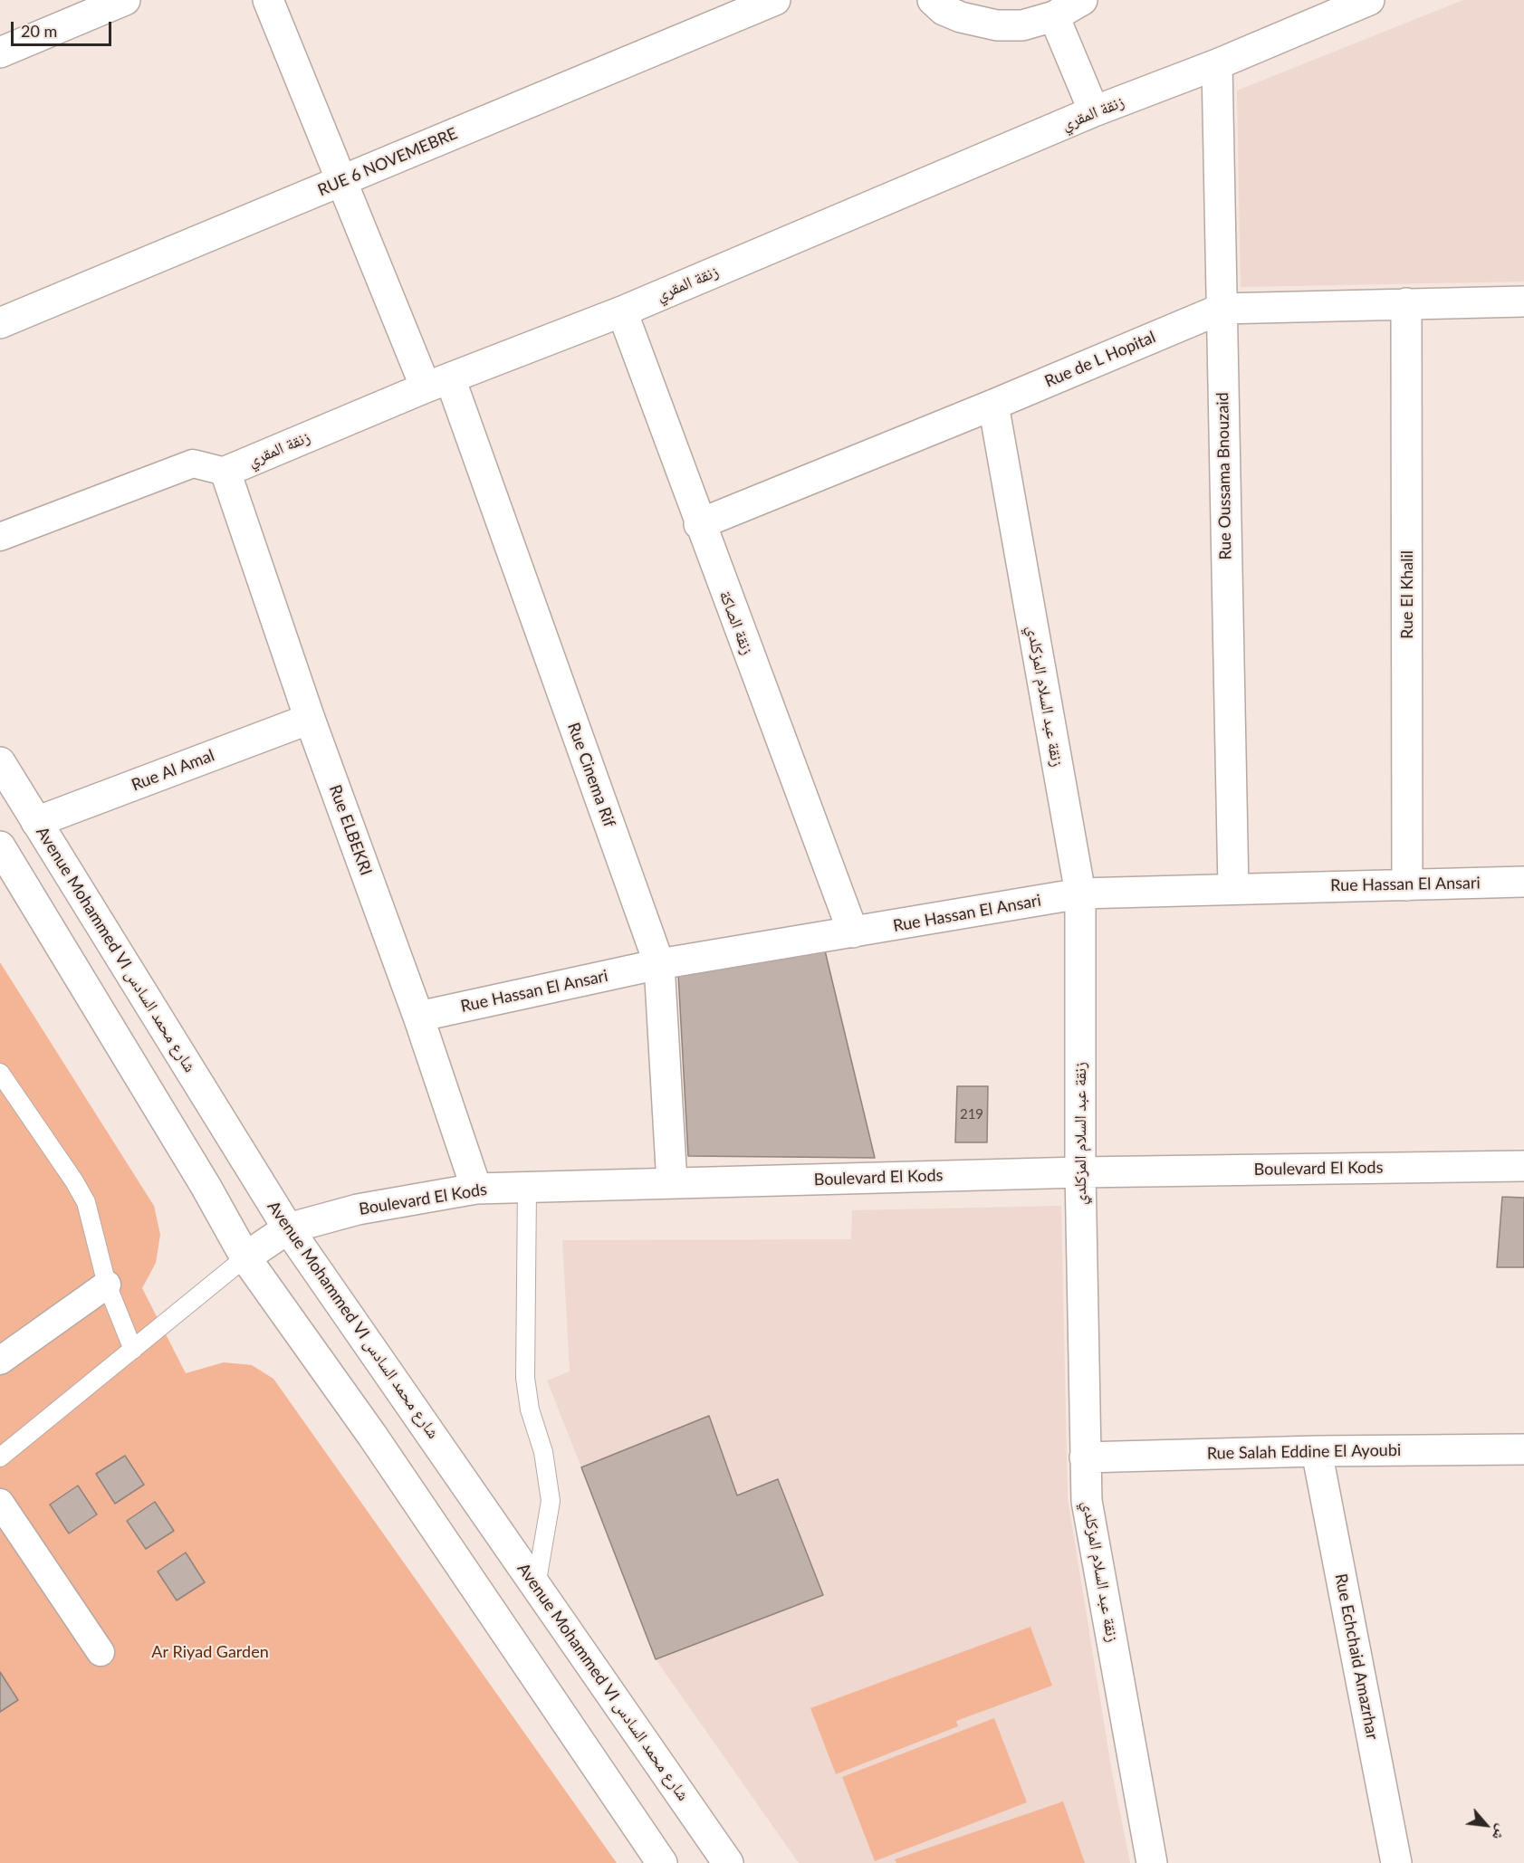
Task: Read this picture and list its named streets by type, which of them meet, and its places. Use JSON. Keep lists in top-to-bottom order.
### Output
{
  "streets": {
    "street": [
      "زنقة المقري",
      "RUE 6 NOVEMEBRE",
      "Rue de L Hopital",
      "Rue Oussama Bnouzaid",
      "Rue El Khalil",
      "زنقة الصاكة",
      "زنقة عبد السلام المزكلدي",
      "Rue Al Amal",
      "Rue Cinema Rif",
      "Rue ELBEKRI",
      "Rue Hassan El Ansari",
      "Avenue Mohammed VI شارع محمد السادس",
      "Boulevard El Kods",
      "Rue Salah Eddine El Ayoubi",
      "Rue Echchaid Amazrhar"
    ]
  },
  "crossings": [
    ["زنقة المقري", "Rue Oussama Bnouzaid"],
    ["زنقة المقري", "زنقة الصاكة"],
    ["زنقة المقري", "Rue Cinema Rif"],
    ["زنقة المقري", "Rue ELBEKRI"],
    ["RUE 6 NOVEMEBRE", "Rue Cinema Rif"],
    ["Rue de L Hopital", "Rue Oussama Bnouzaid"],
    ["Rue de L Hopital", "Rue El Khalil"],
    ["Rue de L Hopital", "زنقة الصاكة"],
    ["Rue de L Hopital", "زنقة عبد السلام المزكلدي"],
    ["Rue Oussama Bnouzaid", "Rue Hassan El Ansari"],
    ["Rue El Khalil", "Rue Hassan El Ansari"],
    ["زنقة الصاكة", "Rue Hassan El Ansari"],
    ["زنقة عبد السلام المزكلدي", "Rue Hassan El Ansari"],
    ["زنقة عبد السلام المزكلدي", "Boulevard El Kods"],
    ["زنقة عبد السلام المزكلدي", "Rue Salah Eddine El Ayoubi"],
    ["Rue Al Amal", "Rue ELBEKRI"],
    ["Rue Al Amal", "Avenue Mohammed VI شارع محمد السادس"],
    ["Rue Cinema Rif", "Rue Hassan El Ansari"],
    ["Rue Cinema Rif", "Boulevard El Kods"],
    ["Rue ELBEKRI", "Rue Hassan El Ansari"],
    ["Rue ELBEKRI", "Boulevard El Kods"],
    ["Avenue Mohammed VI شارع محمد السادس", "Boulevard El Kods"],
    ["Rue Salah Eddine El Ayoubi", "Rue Echchaid Amazrhar"]
  ],
  "parks": ["Ar Riyad Garden"],
  "house_numbers": ["219"],
  "scale_bar": "20 m",
  "north": "bottom right"
}
